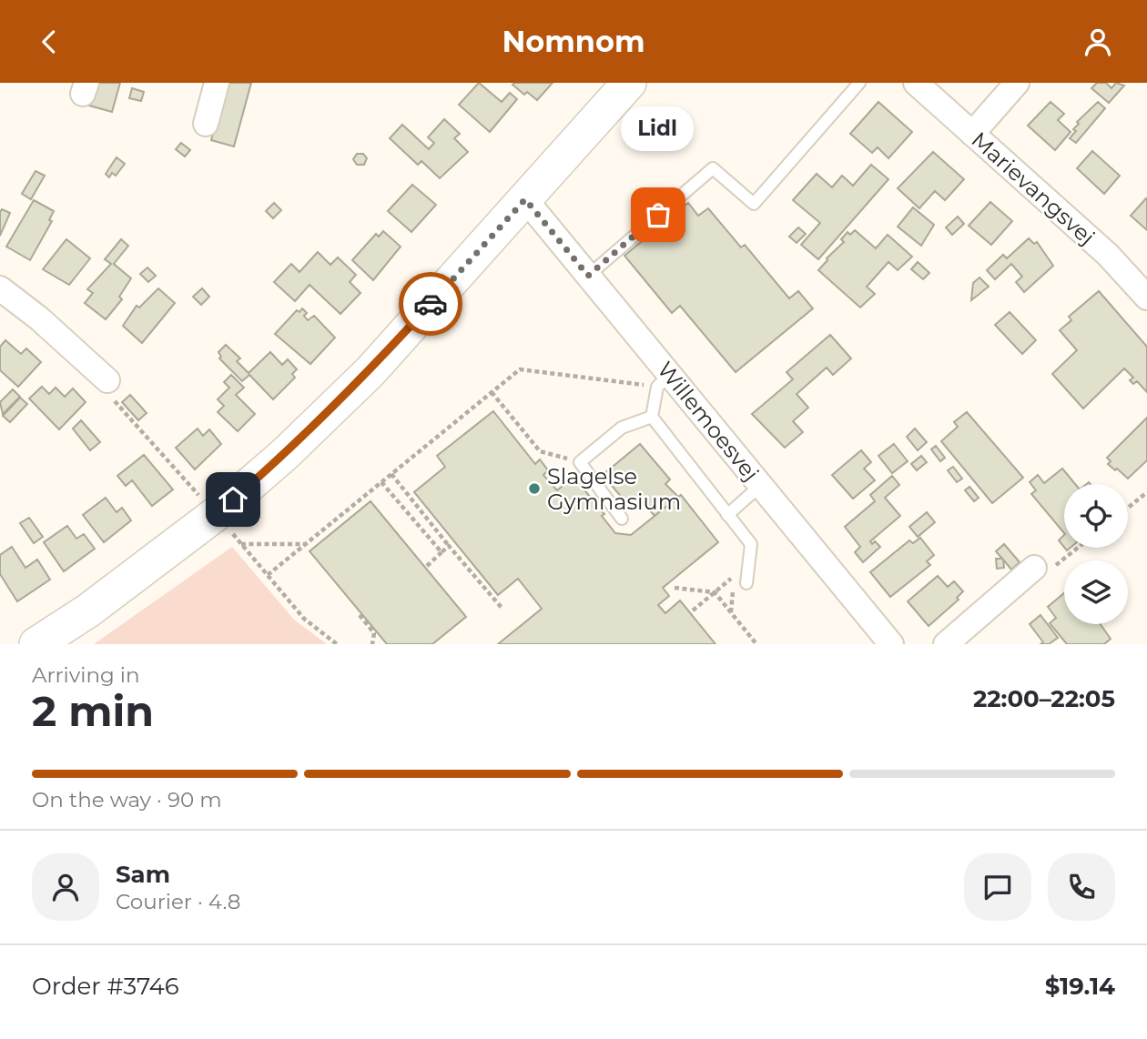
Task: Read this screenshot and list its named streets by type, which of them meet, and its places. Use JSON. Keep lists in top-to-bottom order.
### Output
{
  "streets": {
    "street": ["Marievangsvej", "Willemoesvej"]
  },
  "places": ["Lidl", "Slagelse Gymnasium"],
  "page": {
    "header": "Nomnom",
    "bubble": "Lidl",
    "heading": ["2 min", "Arriving in", "22:00–22:05"],
    "panel": [
      "Sam",
      "Courier · 4.8",
      "Order #3746",
      "$19.14"
    ],
    "bar": "On the way · 90 m"
  }
}
